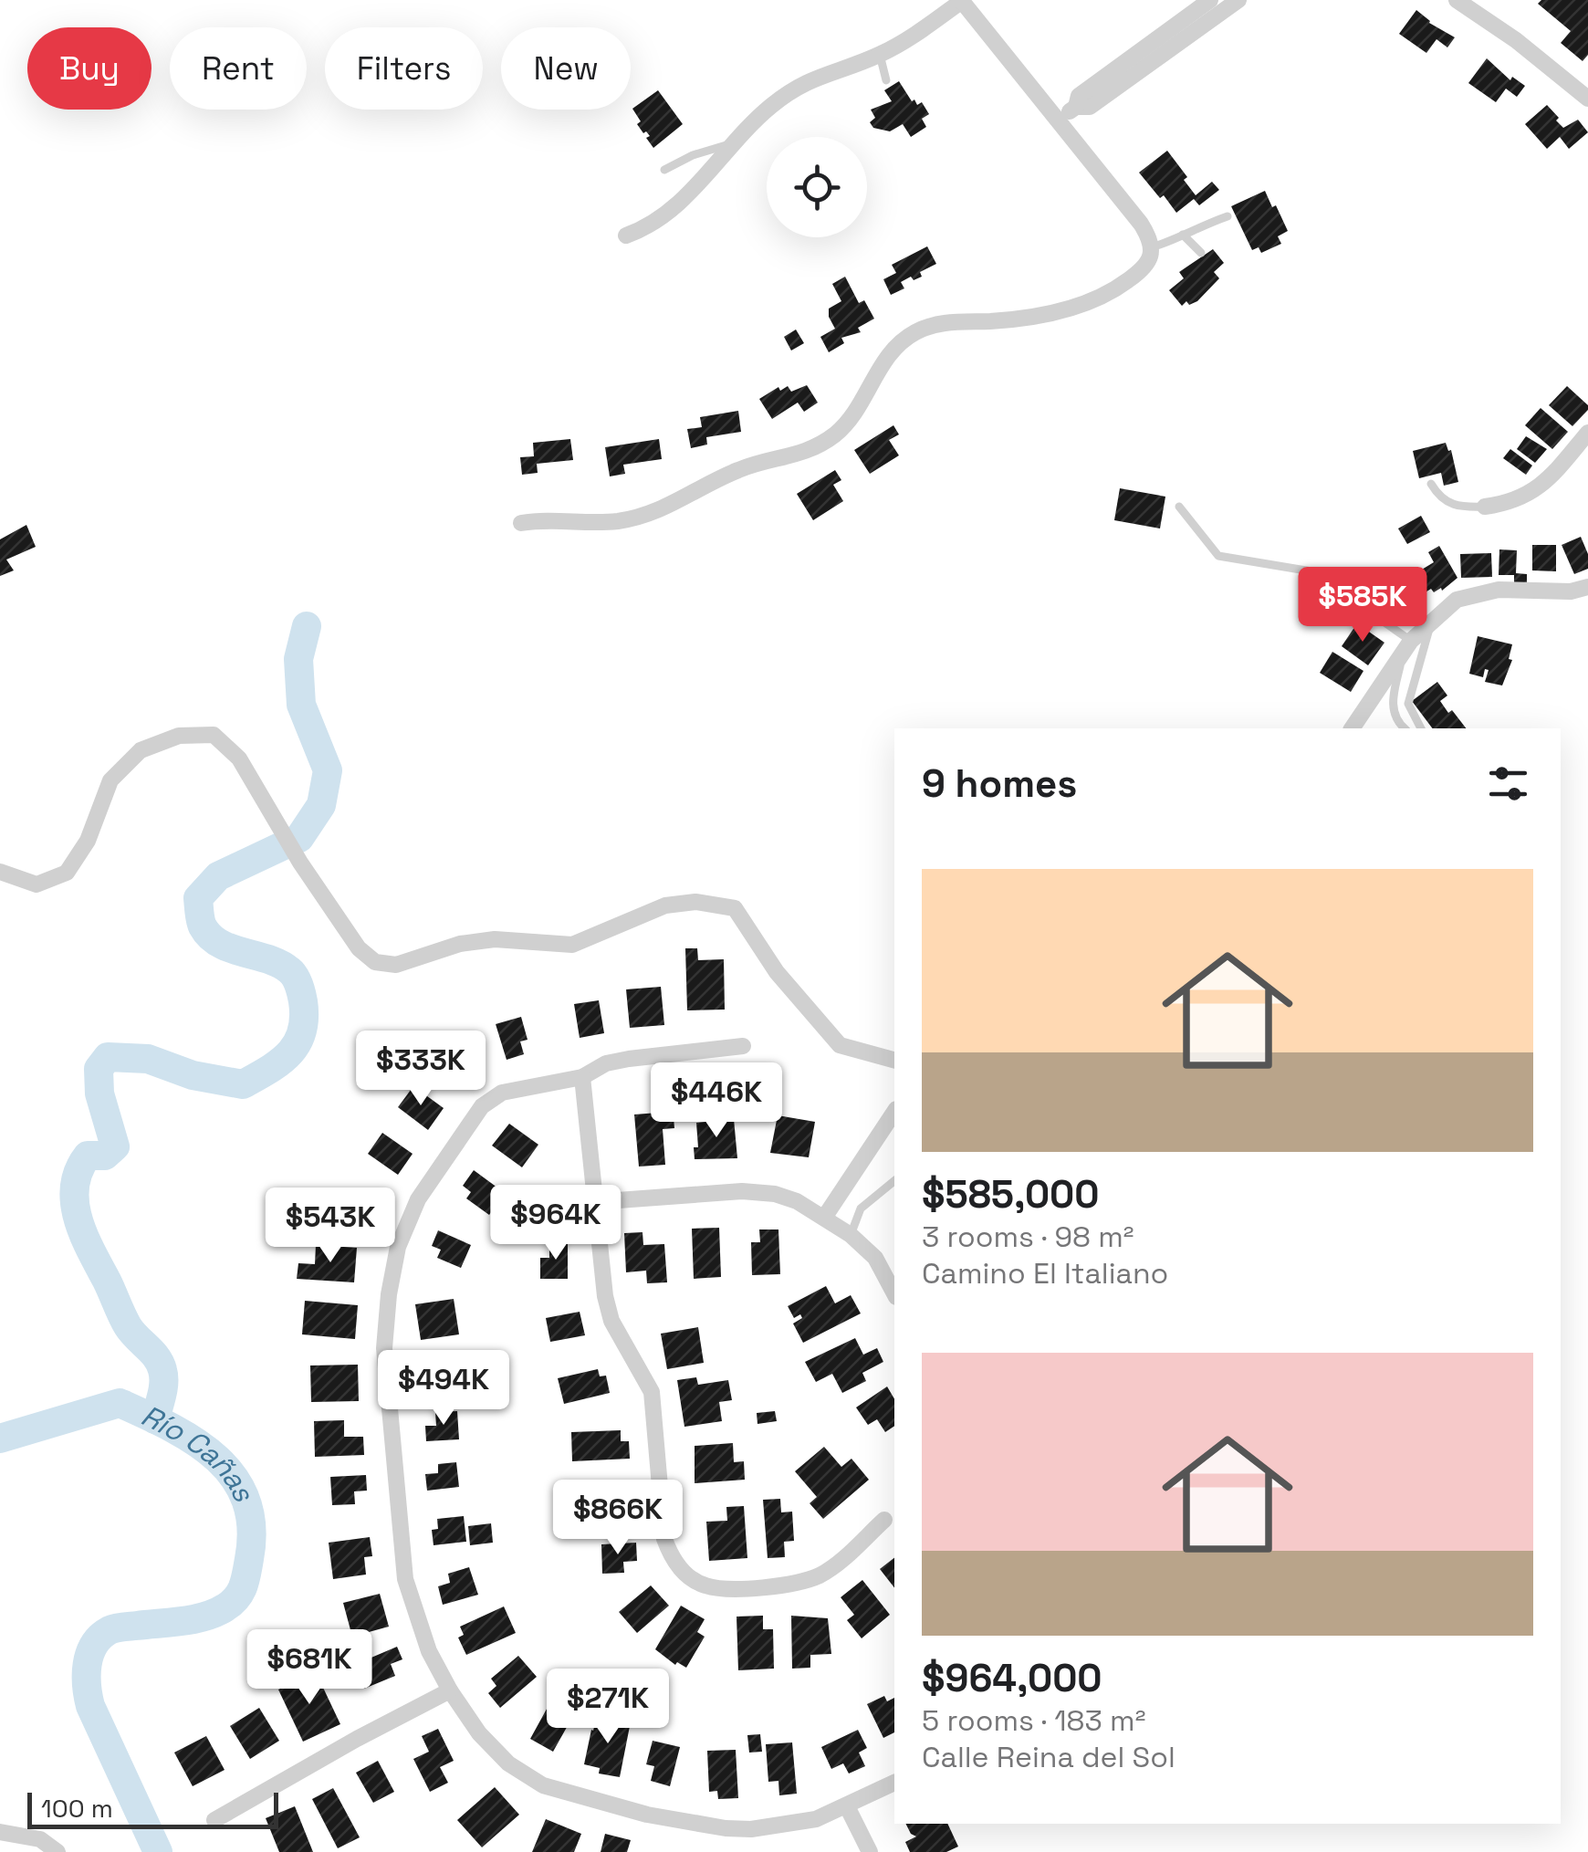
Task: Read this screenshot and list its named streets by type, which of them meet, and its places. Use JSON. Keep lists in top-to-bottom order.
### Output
{
  "water": ["Río Cañas"],
  "scale_bar": "100 m",
  "page": {
    "chip": [
      "Buy",
      "Rent",
      "Filters",
      "New"
    ],
    "price": [
      "$585K",
      "$333K",
      "$446K",
      "$964K",
      "$543K",
      "$494K",
      "$866K",
      "$681K",
      "$271K"
    ],
    "heading": "9 homes",
    "list": [
      {
        "name": "$585,000",
        "note": "3 rooms · 98 m² · Camino El Italiano"
      },
      {
        "name": "$964,000",
        "note": "5 rooms · 183 m² · Calle Reina del Sol"
      }
    ],
    "scale": "100 m"
  }
}
